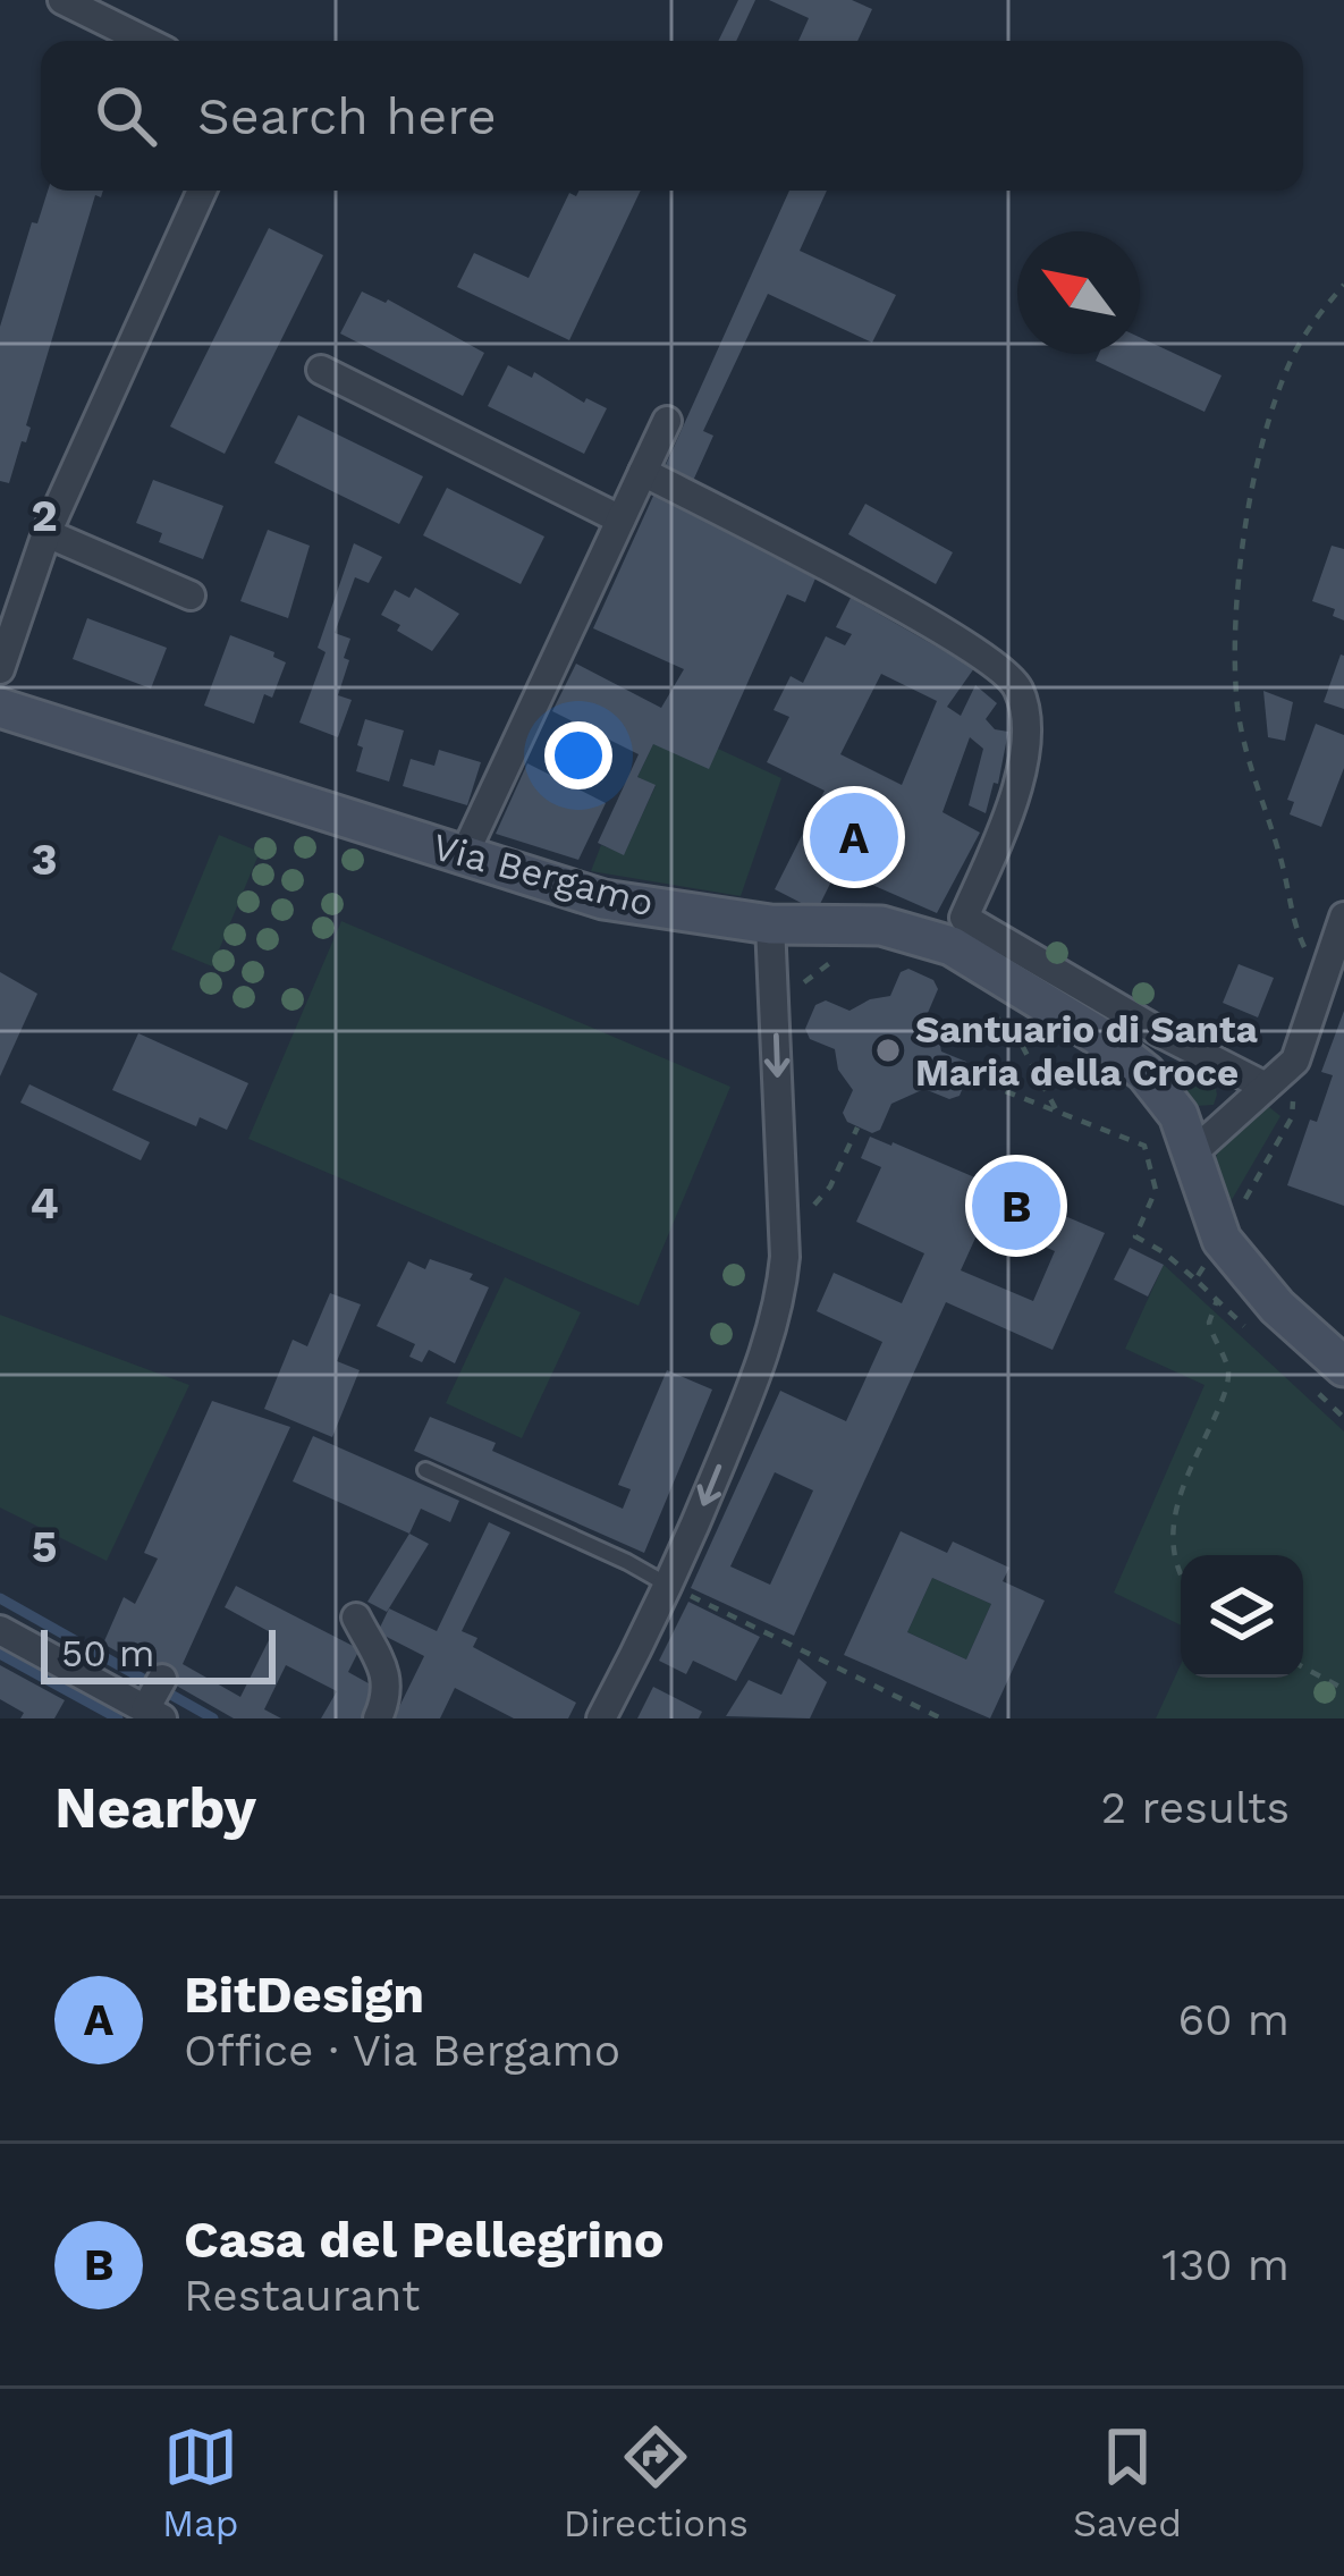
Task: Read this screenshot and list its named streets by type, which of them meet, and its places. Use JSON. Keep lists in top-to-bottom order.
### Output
{
  "streets": {
    "main road": ["Via Bergamo"]
  },
  "places": ["Santuario di Santa Maria della Croce"],
  "scale_bar": "50 m",
  "north": "top left",
  "page": {
    "search": "Search here",
    "pins": ["A", "B"],
    "scale": "50 m",
    "heading": ["Nearby", "2 results"],
    "list": [
      {
        "mark": "A",
        "name": "BitDesign",
        "note": "Office · Via Bergamo",
        "value": "60 m"
      },
      {
        "mark": "B",
        "name": "Casa del Pellegrino",
        "note": "Restaurant",
        "value": "130 m"
      }
    ],
    "nav": ["Map", "Directions", "Saved"]
  },
  "grid": {
    "rows": [
      "2",
      "3",
      "4",
      "5"
    ]
  }
}
